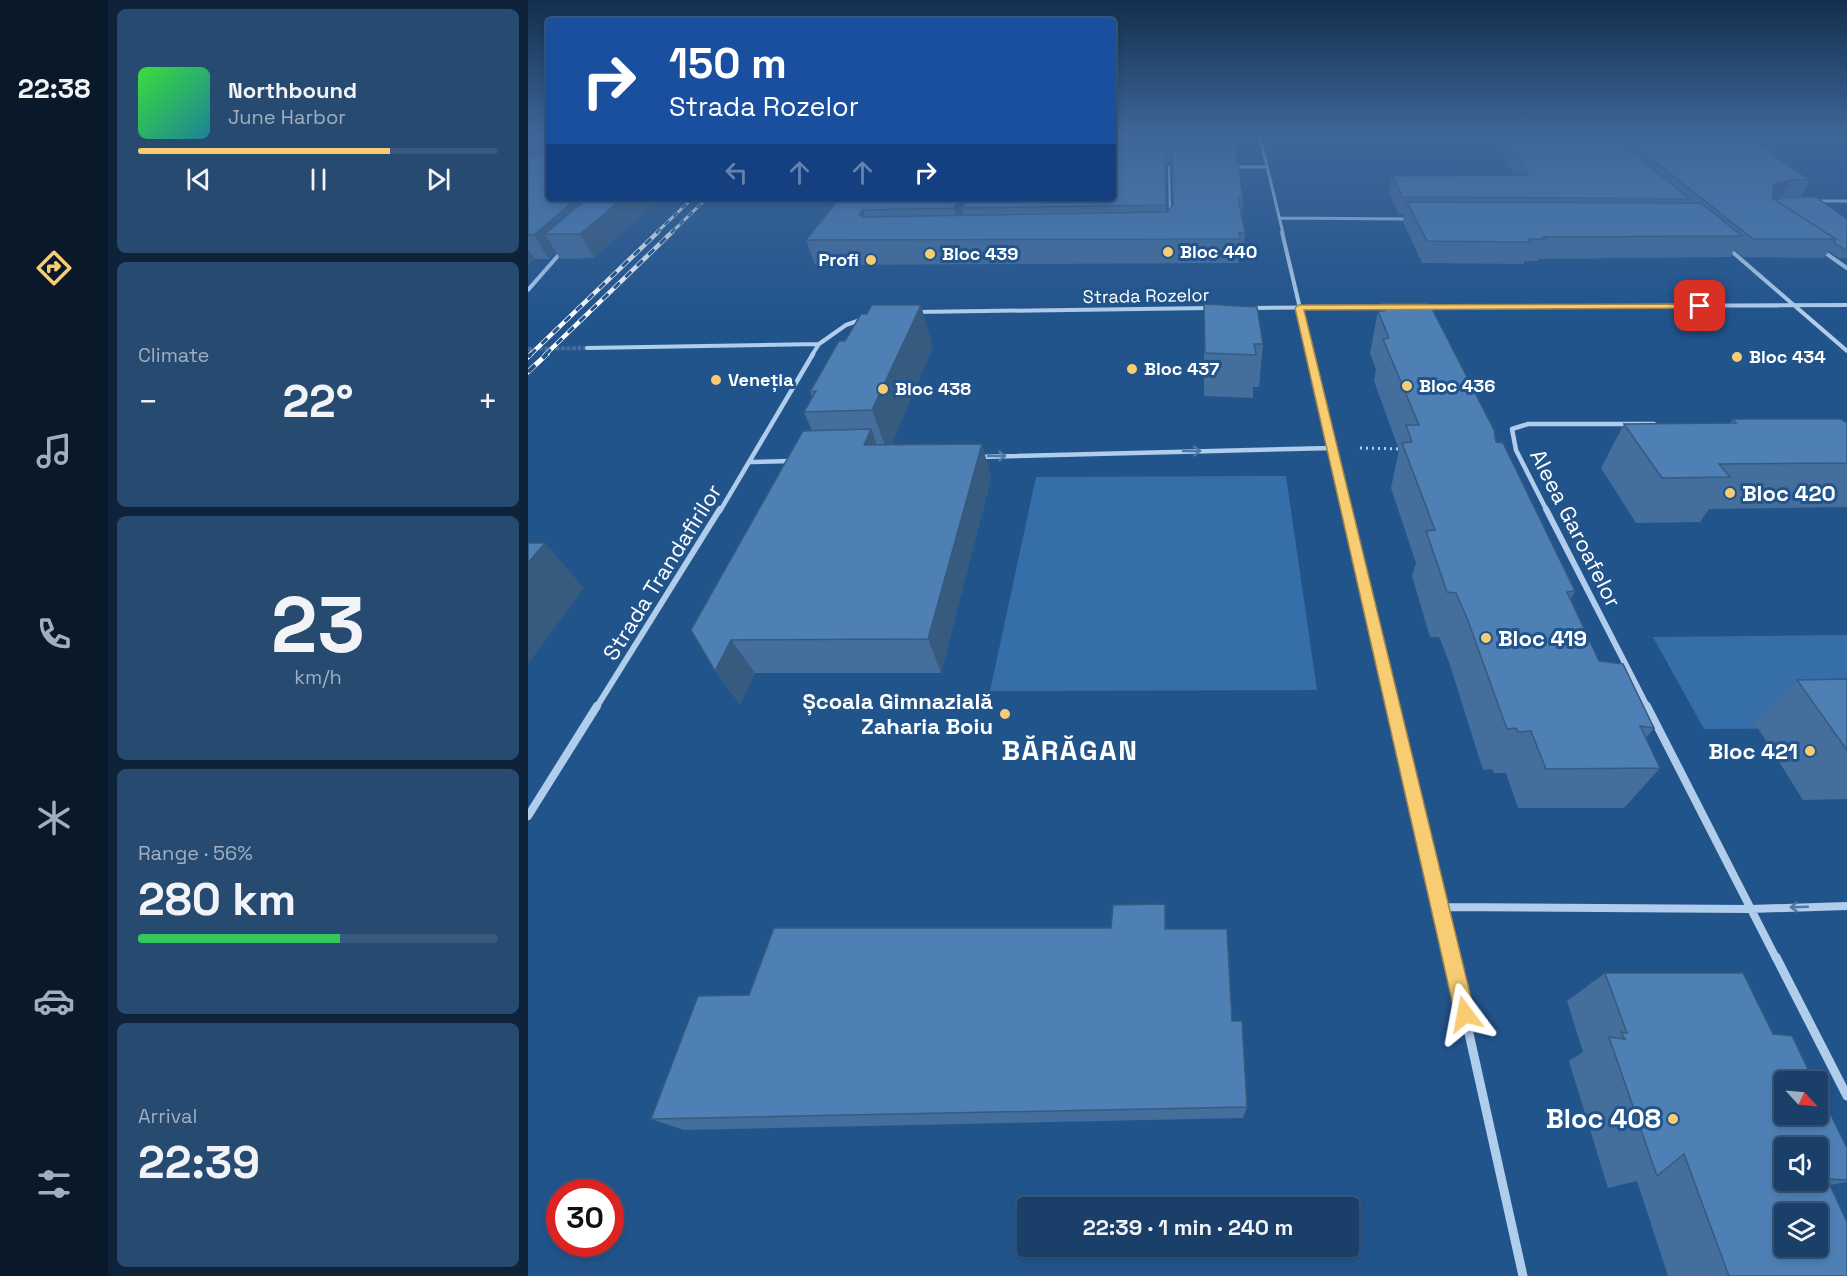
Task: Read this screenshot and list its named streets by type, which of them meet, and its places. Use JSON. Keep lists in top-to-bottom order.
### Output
{
  "streets": {
    "street": ["Strada Rozelor", "Aleea Garoafelor", "Strada Trandafirilor"]
  },
  "districts": ["BĂRĂGAN"],
  "places": [
    "Bloc 440",
    "Bloc 439",
    "Profi",
    "Bloc 434",
    "Bloc 437",
    "Veneția",
    "Bloc 436",
    "Bloc 438",
    "Bloc 420",
    "Bloc 419",
    "Școala Gimnazială Zaharia Boiu",
    "Bloc 421",
    "Bloc 408"
  ],
  "north": "bottom right",
  "page": {
    "tabs": "22:38",
    "turn": ["150 m", "Strada Rozelor"],
    "song": ["Northbound", "June Harbor"],
    "tile": [
      "Climate",
      ["23", "km/h"],
      ["Range · 56%", "280 km"],
      ["Arrival", "22:39"]
    ],
    "heat": ["−", "22°", "+"],
    "limit": "30",
    "trip": "22:39 · 1 min · 240 m"
  }
}
